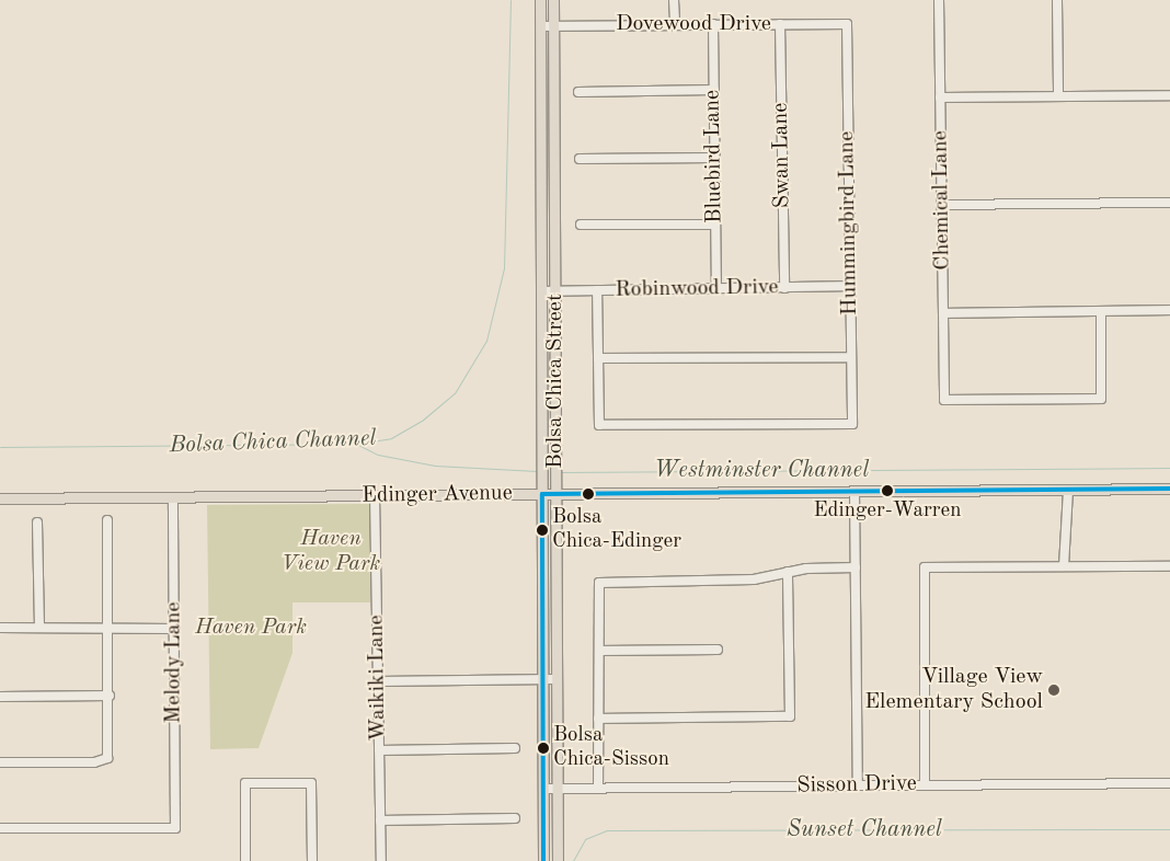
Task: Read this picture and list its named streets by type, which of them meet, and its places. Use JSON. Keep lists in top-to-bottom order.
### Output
{
  "streets": {
    "main road": ["Bolsa Chica Street", "Edinger Avenue"],
    "street": [
      "Dovewood Drive",
      "Swan Lane",
      "Bluebird Lane",
      "Chemical Lane",
      "Hummingbird Lane",
      "Robinwood Drive",
      "Melody Lane",
      "Waikiki Lane",
      "Sisson Drive"
    ]
  },
  "crossings": [
    ["Dovewood Drive", "Swan Lane"],
    ["Dovewood Drive", "Bluebird Lane"],
    ["Dovewood Drive", "Hummingbird Lane"],
    ["Dovewood Drive", "Bolsa Chica Street"],
    ["Swan Lane", "Robinwood Drive"],
    ["Bluebird Lane", "Robinwood Drive"],
    ["Hummingbird Lane", "Robinwood Drive"],
    ["Robinwood Drive", "Bolsa Chica Street"],
    ["Bolsa Chica Street", "Edinger Avenue"],
    ["Bolsa Chica Street", "Sisson Drive"],
    ["Edinger Avenue", "Melody Lane"],
    ["Edinger Avenue", "Waikiki Lane"]
  ],
  "water": ["Bolsa Chica Channel", "Westminster Channel", "Sunset Channel"],
  "parks": ["Haven View Park", "Haven Park"],
  "places": [
    "Edinger-Warren",
    "Bolsa Chica-Edinger",
    "Village View Elementary School",
    "Bolsa Chica-Sisson"
  ]
}
